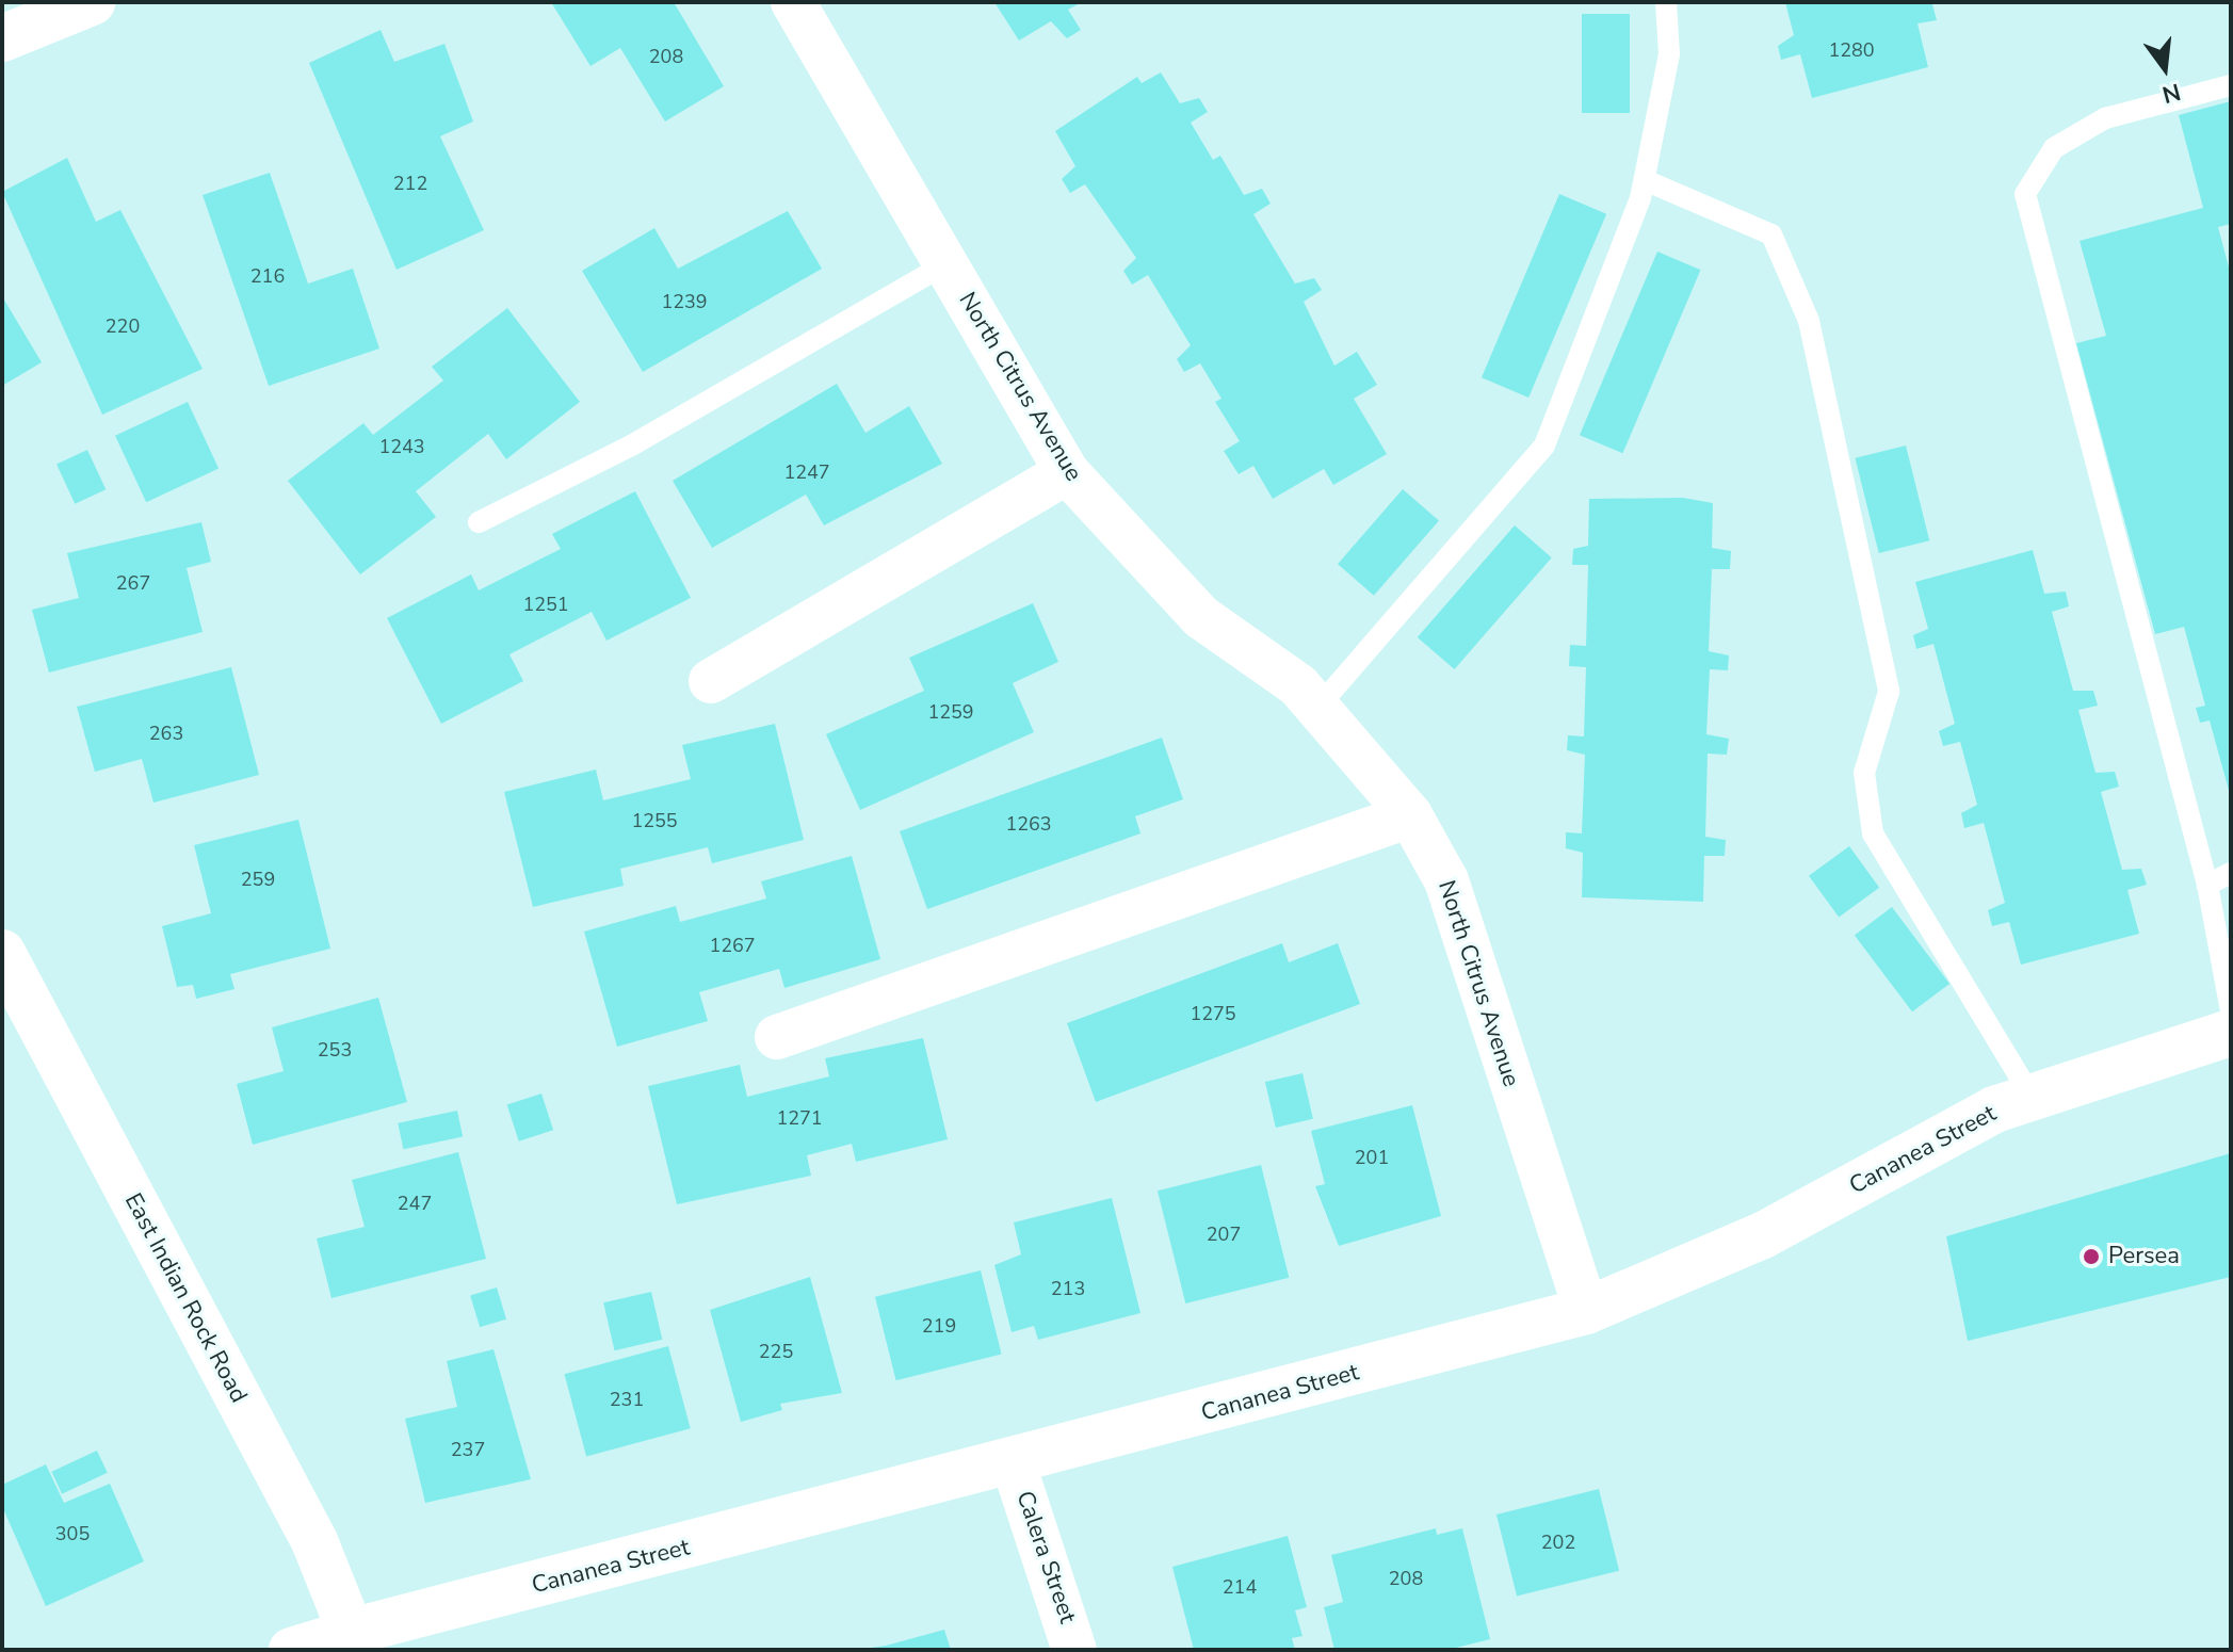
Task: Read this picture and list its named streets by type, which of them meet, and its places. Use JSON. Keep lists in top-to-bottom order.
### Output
{
  "streets": {
    "street": [
      "North Citrus Avenue",
      "Cananea Street",
      "East Indian Rock Road",
      "Calera Street"
    ]
  },
  "crossings": [
    ["North Citrus Avenue", "Cananea Street"],
    ["Cananea Street", "East Indian Rock Road"],
    ["Cananea Street", "Calera Street"]
  ],
  "places": ["Persea"],
  "house_numbers": [
    "1280",
    "208",
    "212",
    "216",
    "1239",
    "220",
    "1243",
    "1247",
    "267",
    "1251",
    "1259",
    "263",
    "1255",
    "1263",
    "259",
    "1267",
    "1275",
    "253",
    "1271",
    "201",
    "247",
    "207",
    "213",
    "219",
    "225",
    "231",
    "237",
    "305",
    "202",
    "208",
    "214"
  ],
  "north": "bottom"
}
